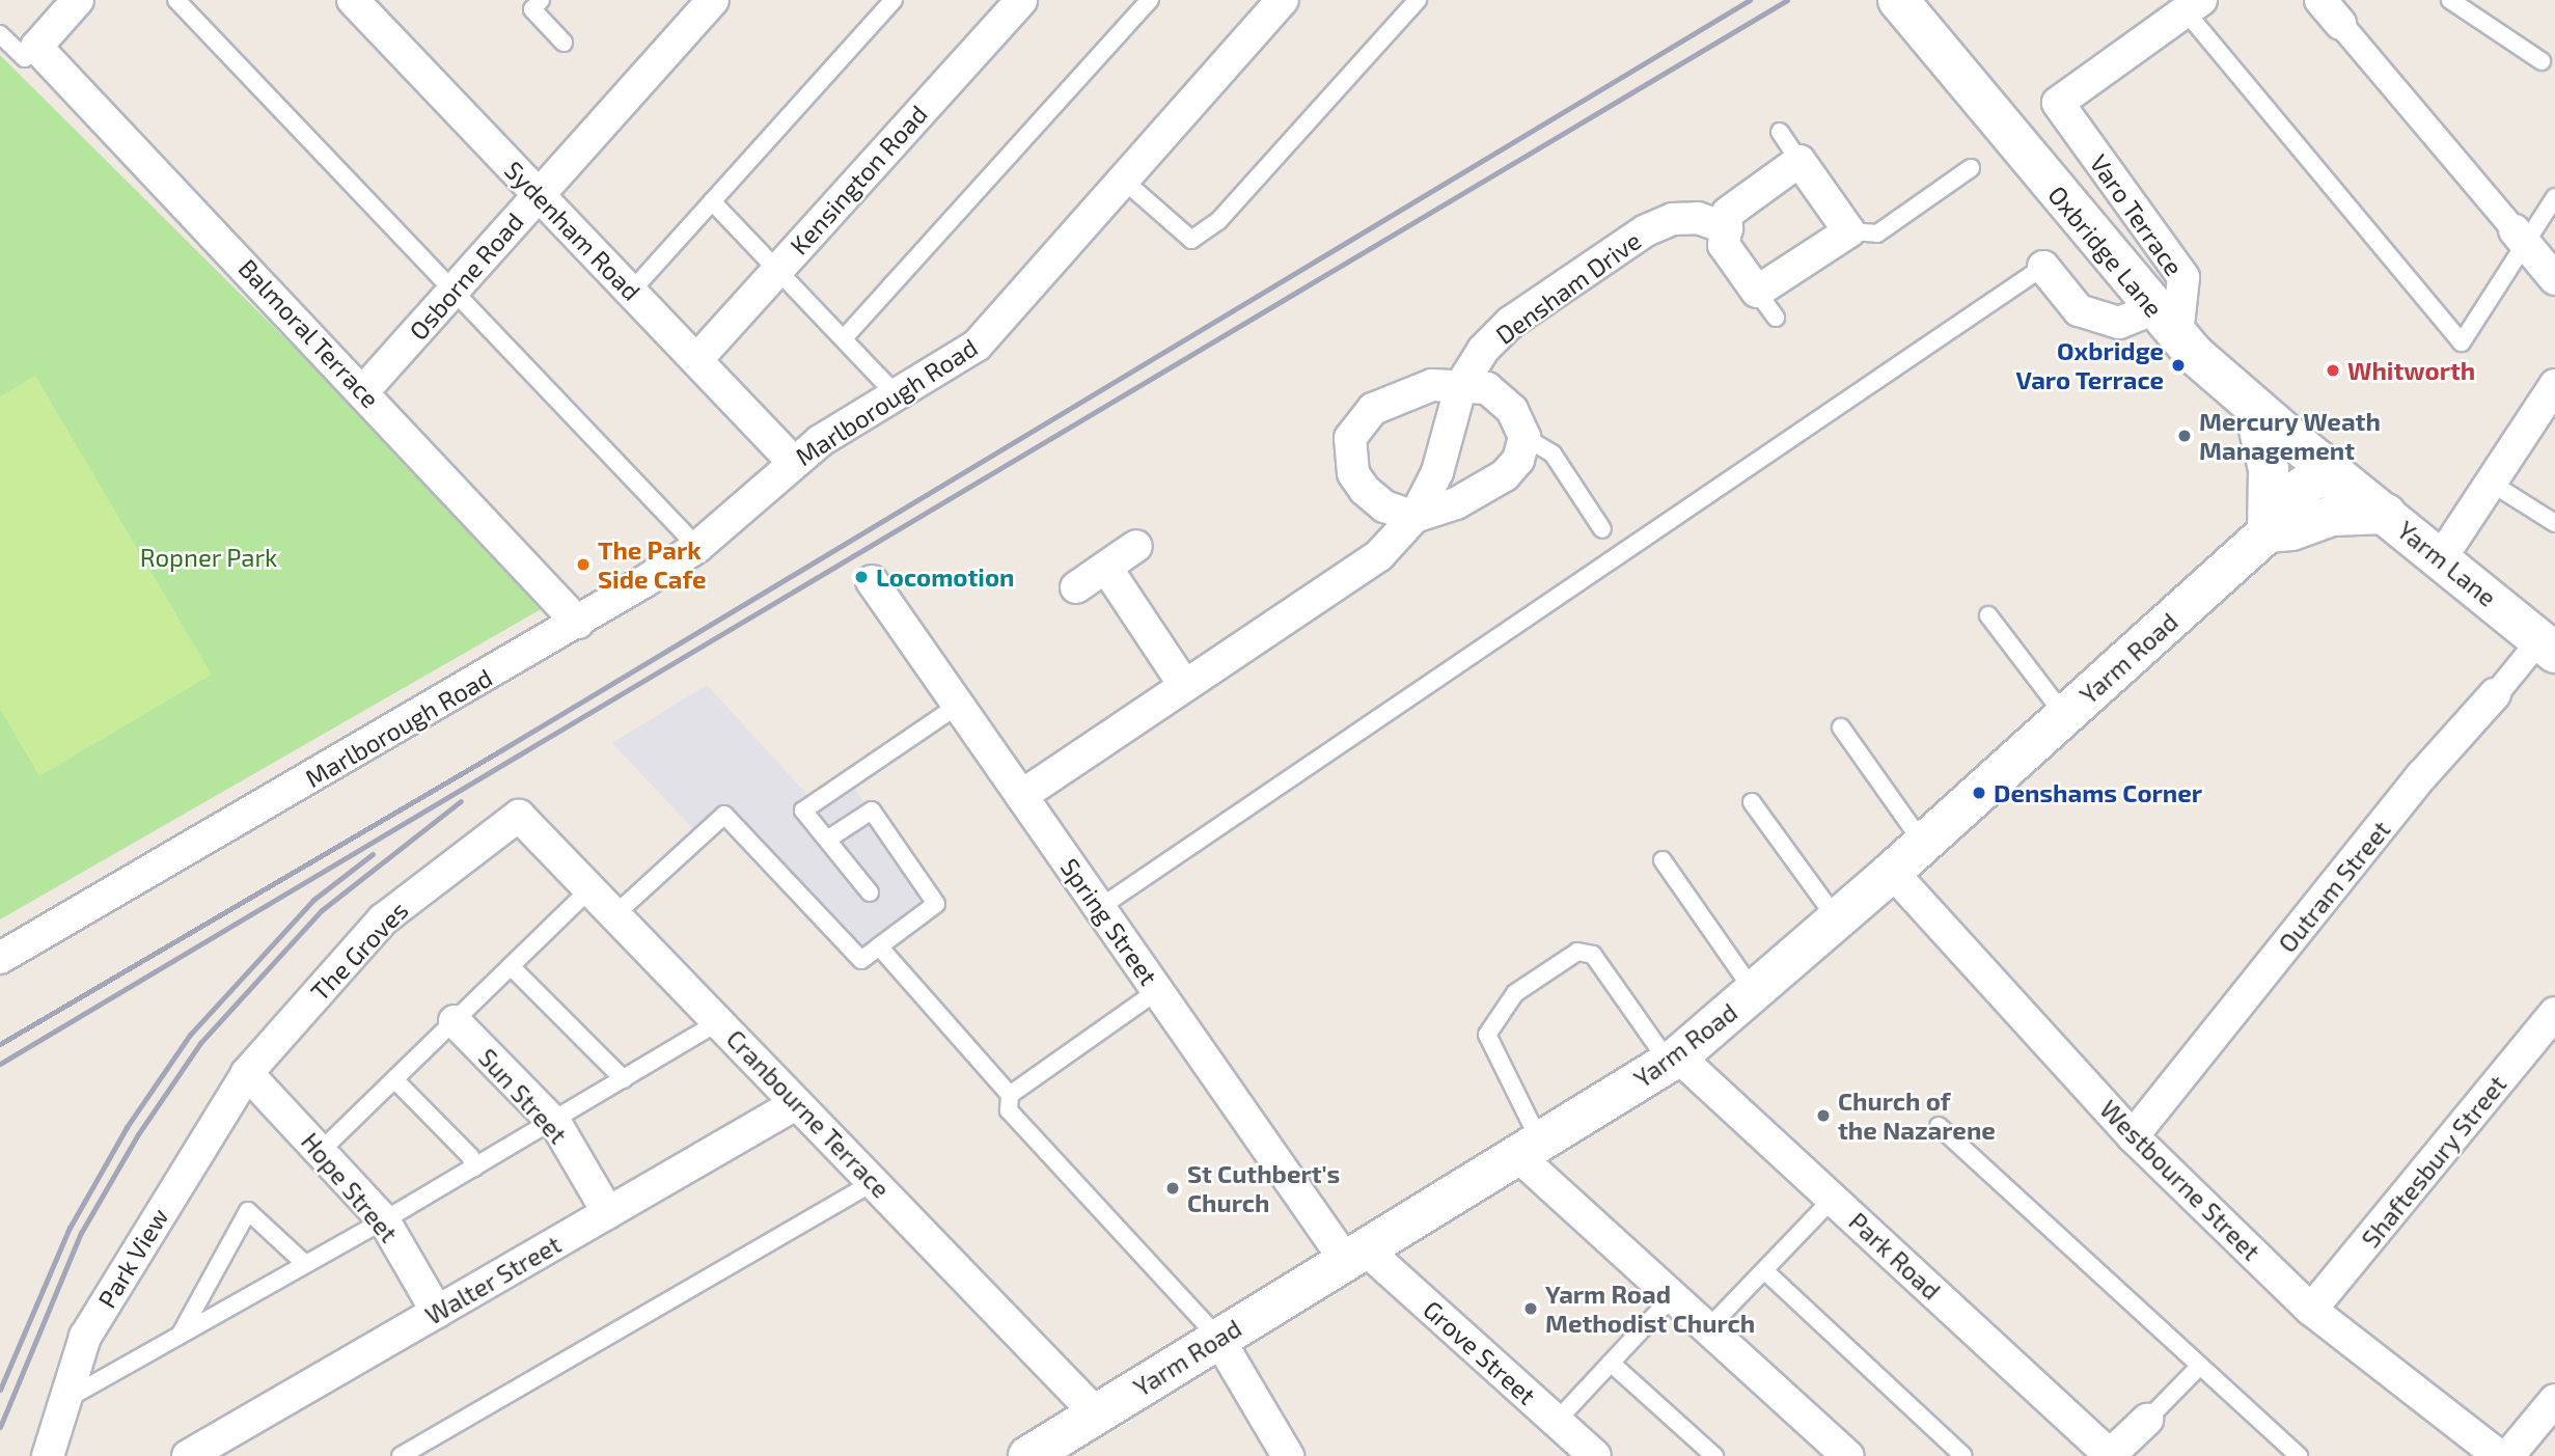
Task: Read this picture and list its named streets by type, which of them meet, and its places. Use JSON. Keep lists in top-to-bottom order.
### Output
{
  "streets": {
    "street": [
      "Kensington Road",
      "Varo Terrace",
      "Sydenham Road",
      "Oxbridge Lane",
      "Osborne Road",
      "Densham Drive",
      "Balmoral Terrace",
      "Marlborough Road",
      "Yarm Lane",
      "Yarm Road",
      "Outram Street",
      "Spring Street",
      "The Groves",
      "Sun Street",
      "Cranbourne Terrace",
      "Shaftesbury Street",
      "Westbourne Street",
      "Hope Street",
      "Park Road",
      "Park View",
      "Walter Street",
      "Grove Street"
    ]
  },
  "crossings": [
    ["Kensington Road", "Sydenham Road"],
    ["Varo Terrace", "Oxbridge Lane"],
    ["Sydenham Road", "Osborne Road"],
    ["Sydenham Road", "Marlborough Road"],
    ["Oxbridge Lane", "Yarm Lane"],
    ["Oxbridge Lane", "Yarm Road"],
    ["Osborne Road", "Balmoral Terrace"],
    ["Densham Drive", "Spring Street"],
    ["Balmoral Terrace", "Marlborough Road"],
    ["Yarm Lane", "Yarm Road"],
    ["Yarm Lane", "Outram Street"],
    ["Yarm Road", "Spring Street"],
    ["Yarm Road", "Cranbourne Terrace"],
    ["Yarm Road", "Westbourne Street"],
    ["Yarm Road", "Park Road"],
    ["Yarm Road", "Grove Street"],
    ["Outram Street", "Westbourne Street"],
    ["Spring Street", "Grove Street"],
    ["The Groves", "Cranbourne Terrace"],
    ["The Groves", "Hope Street"],
    ["The Groves", "Park View"],
    ["Sun Street", "Walter Street"],
    ["Cranbourne Terrace", "Walter Street"],
    ["Shaftesbury Street", "Westbourne Street"],
    ["Hope Street", "Park View"],
    ["Hope Street", "Walter Street"]
  ],
  "parks": ["Ropner Park"],
  "places": [
    "Oxbridge Varo Terrace",
    "Whitworth",
    "Mercury Weath Management",
    "The Park Side Cafe",
    "Locomotion",
    "Denshams Corner",
    "Church of the Nazarene",
    "St Cuthbert's Church",
    "Yarm Road Methodist Church"
  ]
}
